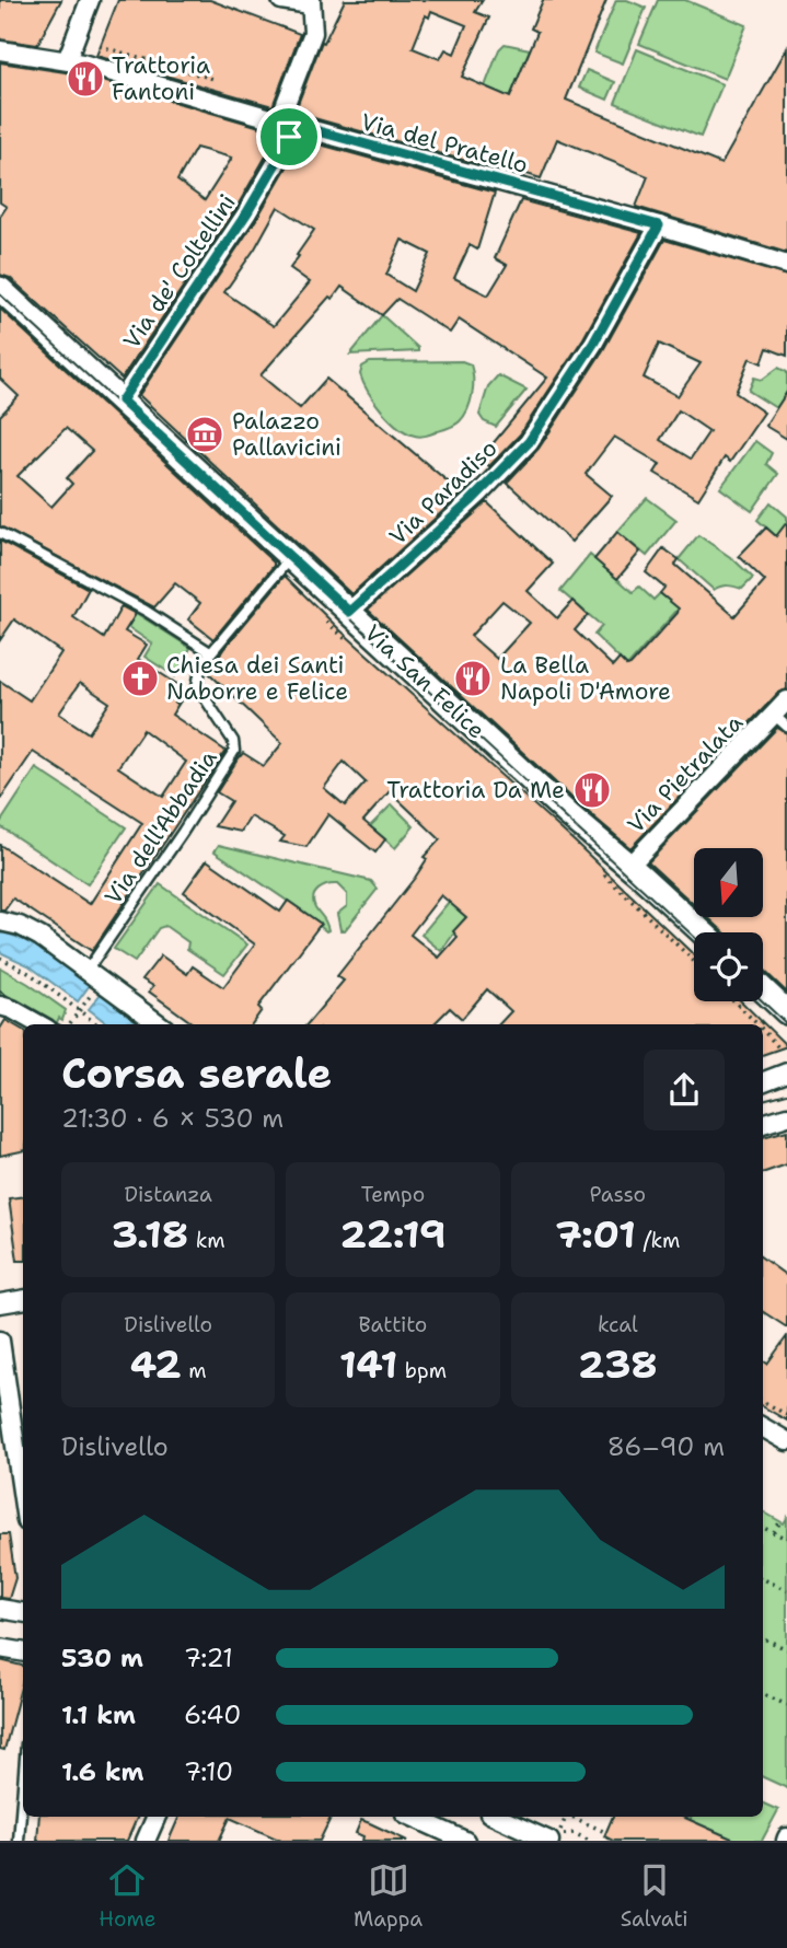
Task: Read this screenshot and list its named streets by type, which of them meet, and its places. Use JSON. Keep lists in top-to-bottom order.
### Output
{
  "streets": {
    "street": [
      "Via del Pratello",
      "Via de' Coltellini",
      "Via Paradiso",
      "Via San Felice",
      "Via Pietralata"
    ],
    "lane": ["Via dell'Abbadia"]
  },
  "crossings": [
    ["Via del Pratello", "Via de' Coltellini"],
    ["Via del Pratello", "Via Paradiso"],
    ["Via de' Coltellini", "Via San Felice"],
    ["Via Paradiso", "Via San Felice"],
    ["Via San Felice", "Via Pietralata"],
    ["Via San Felice", "Via dell'Abbadia"]
  ],
  "places": {
    "restaurant": ["Trattoria Fantoni", "La Bella Napoli D'Amore", "Trattoria Da Me"],
    "museum": ["Palazzo Pallavicini"],
    "church": ["Chiesa dei Santi Naborre e Felice"]
  },
  "north": "bottom",
  "page": {
    "heading": ["Corsa serale", "21:30 · 6 × 530 m"],
    "stats": [
      ["Distanza", "3.18 km"],
      ["Tempo", "22:19"],
      ["Passo", "7:01 /km"],
      ["Dislivello", "42 m"],
      ["Battito", "141 bpm"],
      ["kcal", "238"]
    ],
    "chart": ["Dislivello", "86–90 m"],
    "list": [
      {
        "name": "530 m",
        "note": "7:21"
      },
      {
        "name": "1.1 km",
        "note": "6:40"
      },
      {
        "name": "1.6 km",
        "note": "7:10"
      }
    ],
    "tabs": ["Home", "Mappa", "Salvati"]
  }
}
